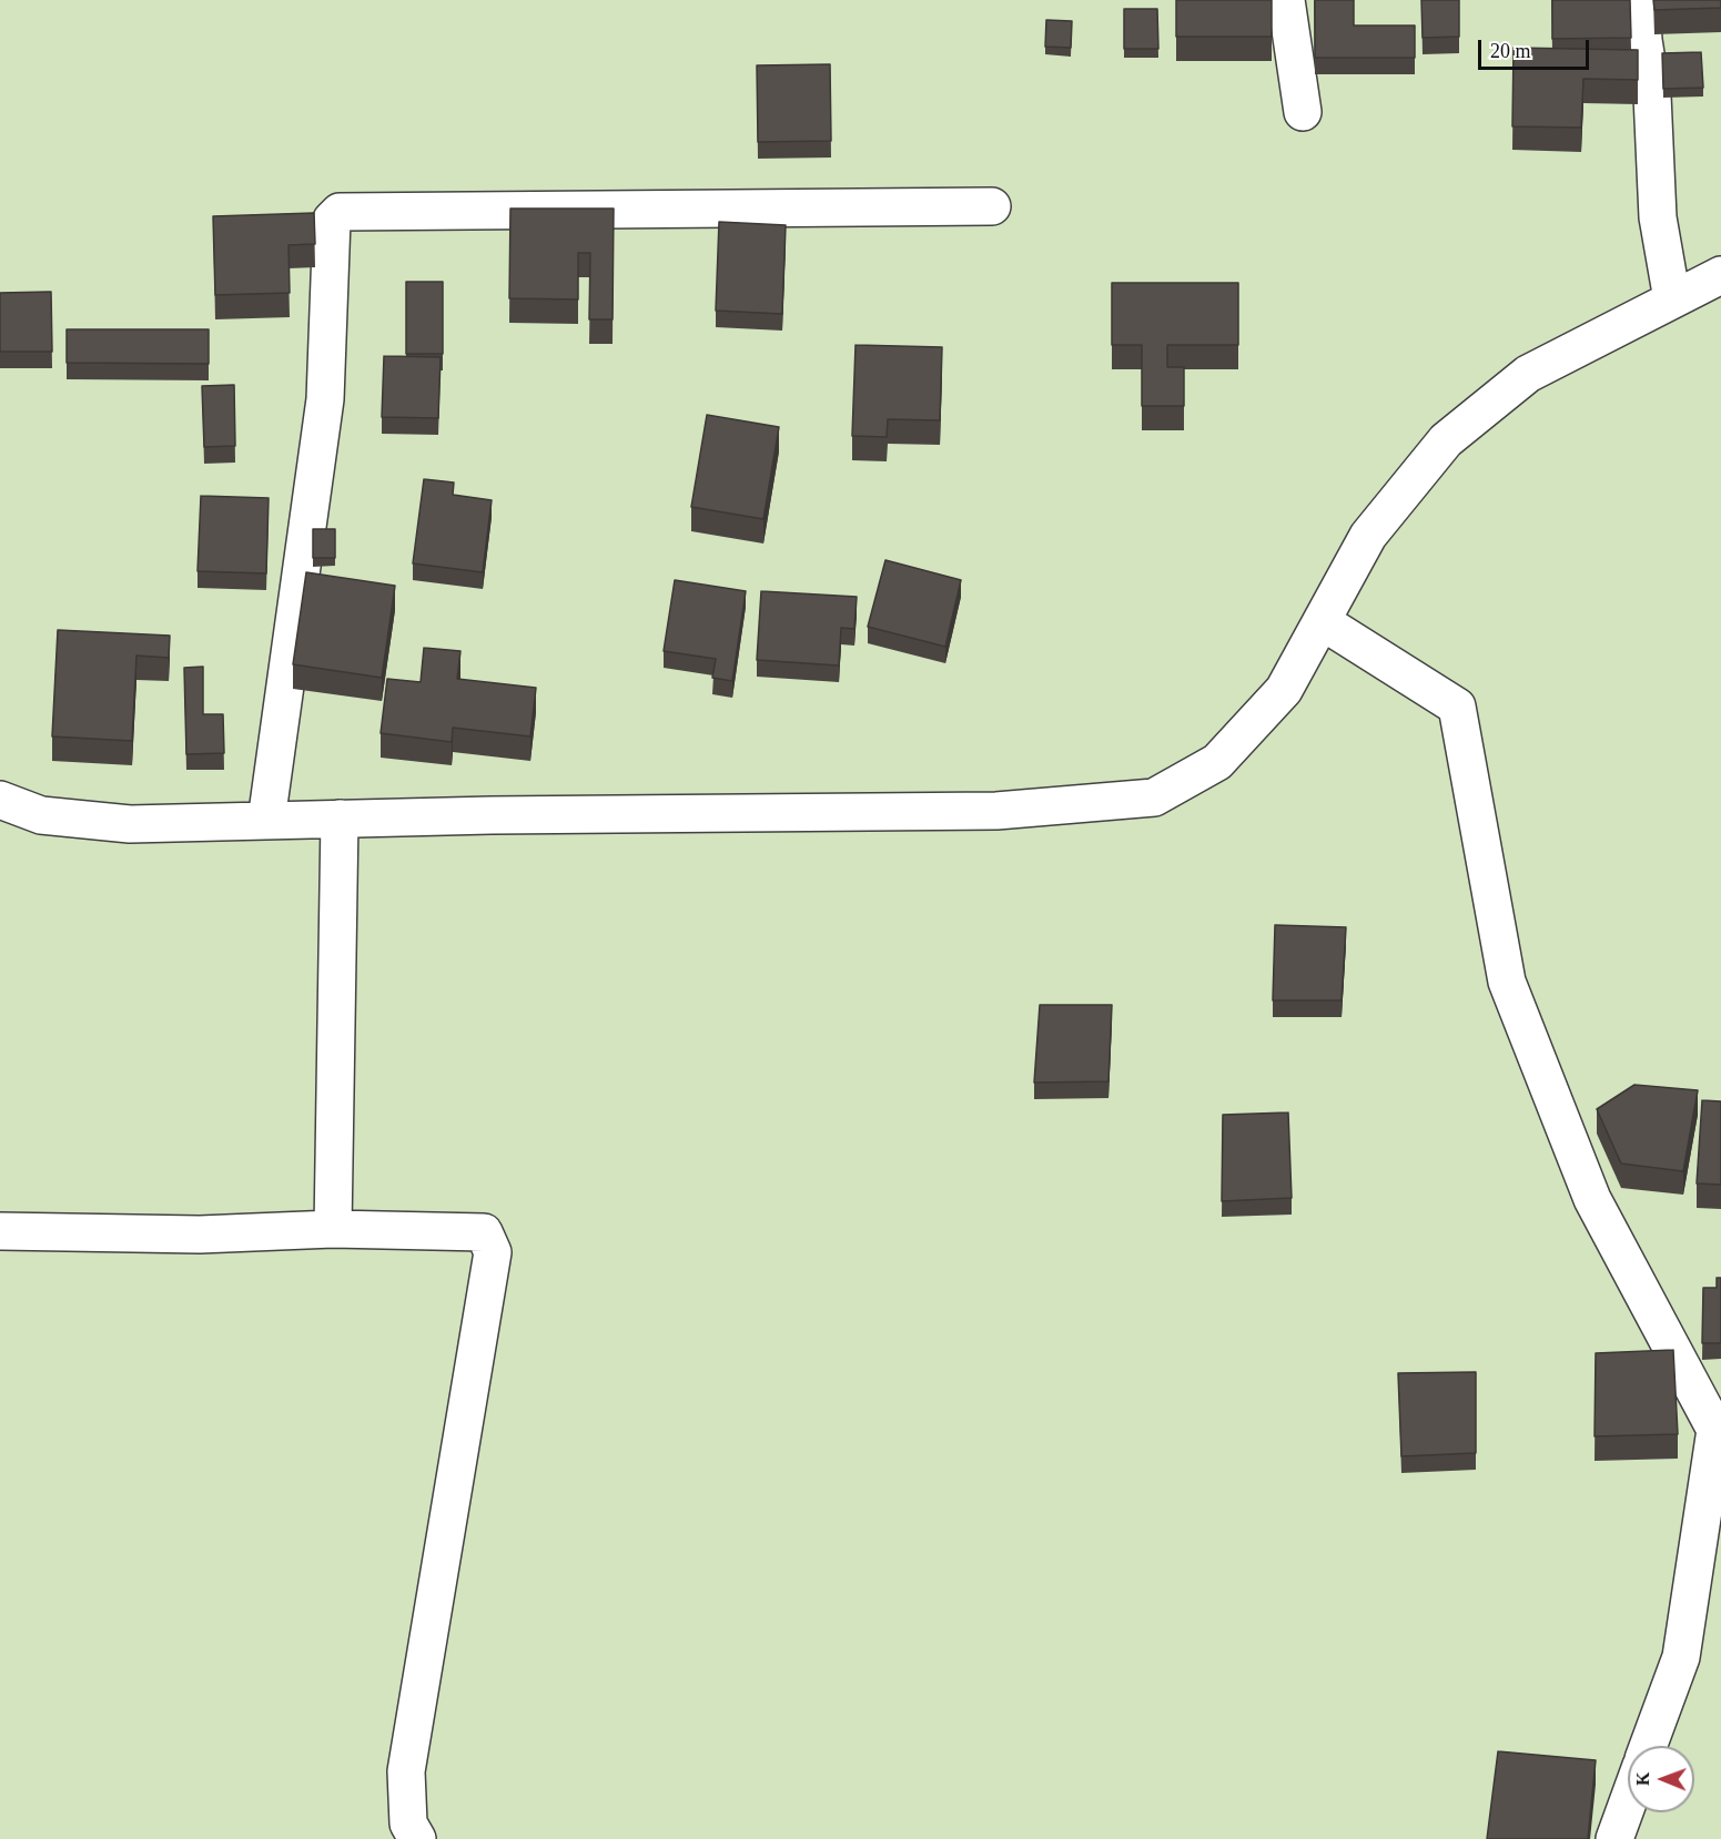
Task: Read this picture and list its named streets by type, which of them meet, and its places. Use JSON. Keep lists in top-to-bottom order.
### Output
{
  "scale_bar": "20 m",
  "north": "left"
}
